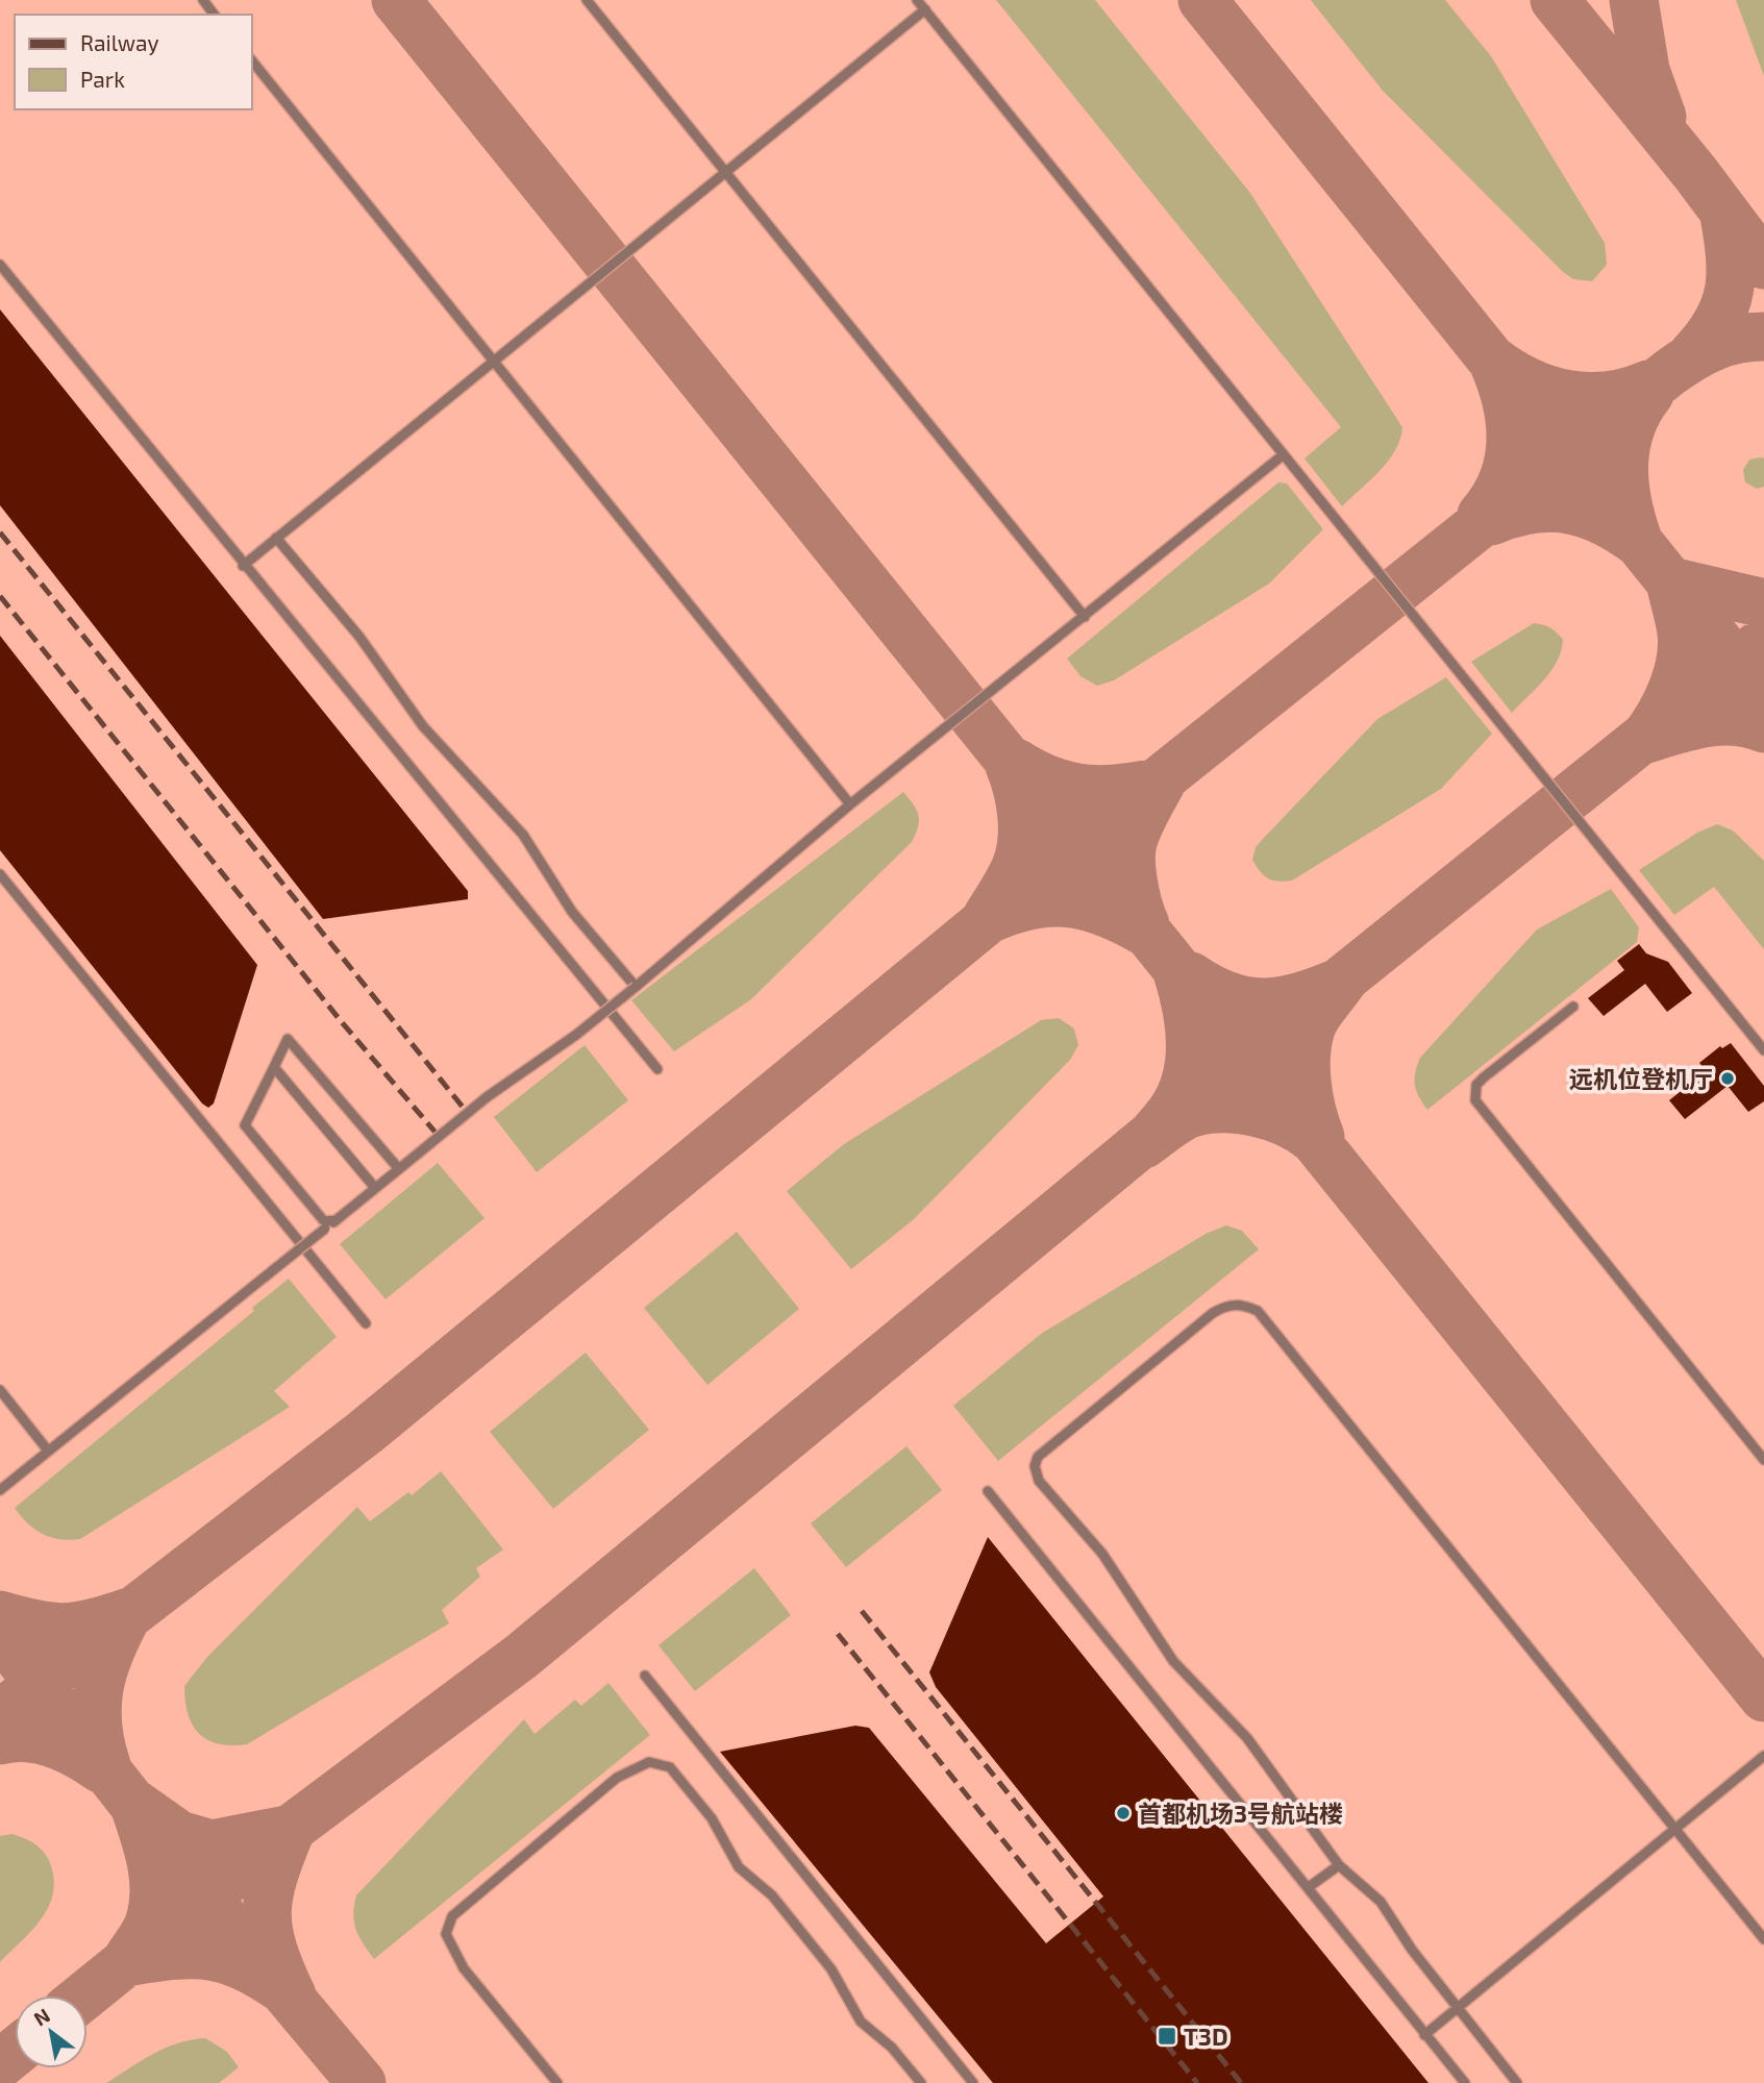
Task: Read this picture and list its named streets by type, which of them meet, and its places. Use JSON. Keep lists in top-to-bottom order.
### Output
{
  "places": {
    "other": ["远机位登机厅", "首都机场3号航站楼"],
    "transit": ["T3D"]
  },
  "legend": ["Railway", "Park"],
  "north": "top left"
}
